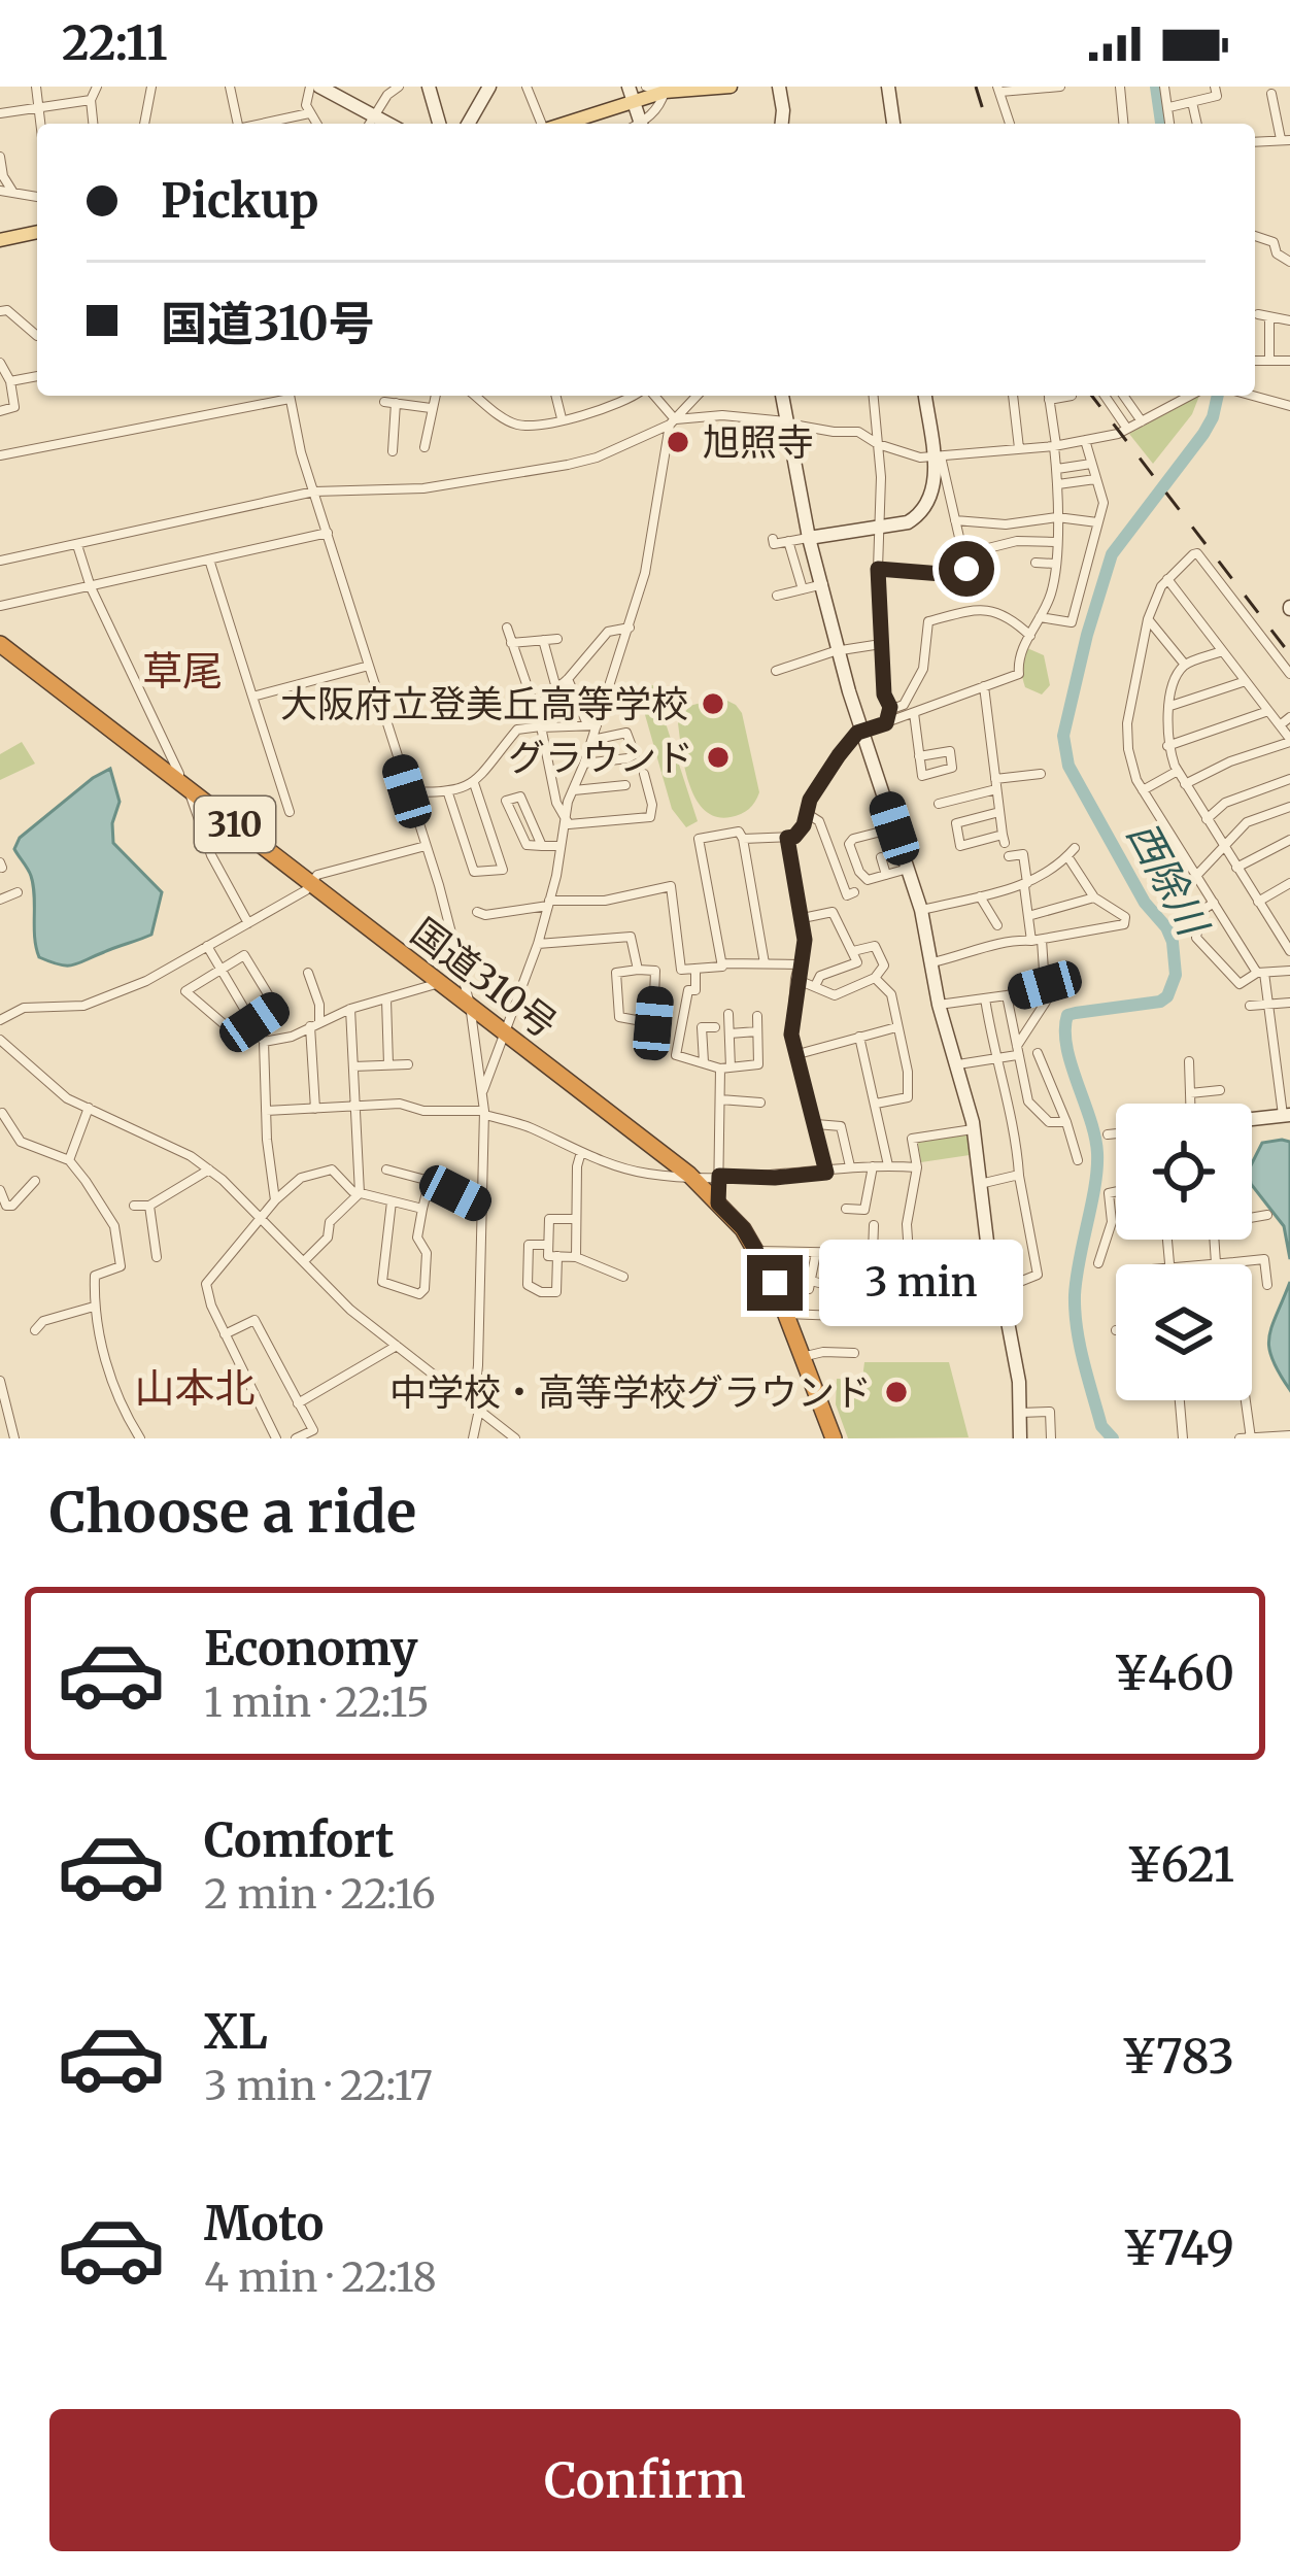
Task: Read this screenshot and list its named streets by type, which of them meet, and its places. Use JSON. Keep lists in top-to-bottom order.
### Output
{
  "streets": {
    "highway": ["310", "国道310号"]
  },
  "districts": ["草尾", "山本北"],
  "water": ["西除川"],
  "places": [
    "旭照寺",
    "大阪府立登美丘高等学校",
    "グラウンド",
    "中学校・高等学校グラウンド"
  ],
  "page": {
    "status": "22:11",
    "banner": ["Pickup", "国道310号"],
    "bubble": "3 min",
    "heading": "Choose a ride",
    "list": [
      {
        "name": "Economy",
        "note": "1 min · 22:15",
        "value": "¥460"
      },
      {
        "name": "Comfort",
        "note": "2 min · 22:16",
        "value": "¥621"
      },
      {
        "name": "XL",
        "note": "3 min · 22:17",
        "value": "¥783"
      },
      {
        "name": "Moto",
        "note": "4 min · 22:18",
        "value": "¥749"
      }
    ],
    "buttons": "Confirm"
  }
}
